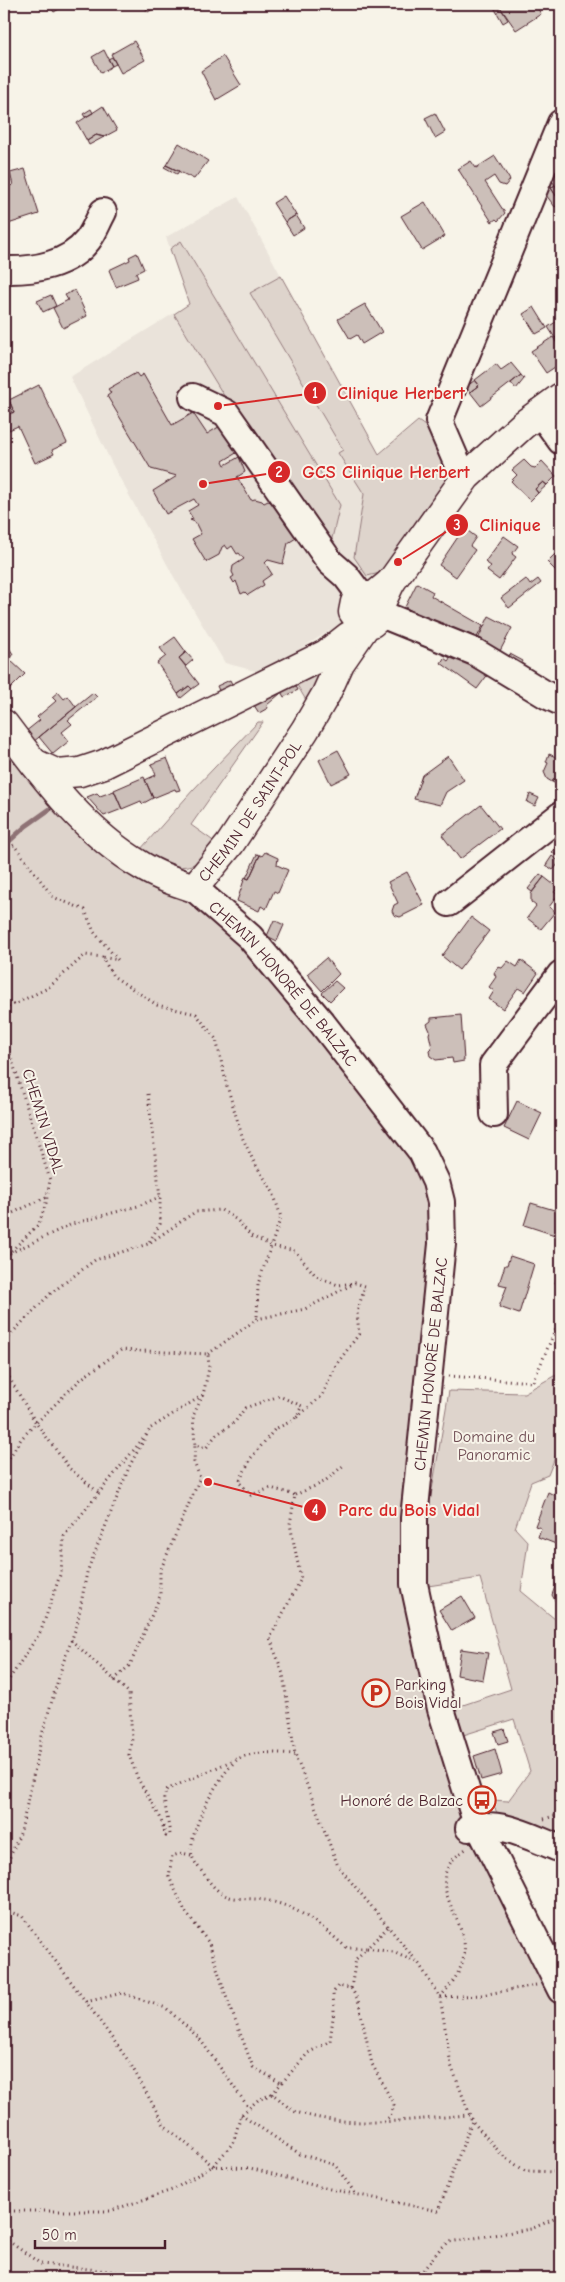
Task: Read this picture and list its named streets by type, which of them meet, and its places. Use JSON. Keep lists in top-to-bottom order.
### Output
{
  "streets": {
    "main road": ["CHEMIN DE SAINT-POL"],
    "street": ["CHEMIN HONORÉ DE BALZAC"],
    "path": ["CHEMIN VIDAL"]
  },
  "crossings": [
    ["CHEMIN DE SAINT-POL", "CHEMIN HONORÉ DE BALZAC"]
  ],
  "parks": ["Domaine du Panoramic"],
  "places": {
    "other": [
      "Clinique Herbert",
      "GCS Clinique Herbert",
      "Clinique",
      "Parc du Bois Vidal"
    ],
    "parking": ["Parking Bois Vidal"],
    "bus stop": ["Honoré de Balzac"]
  },
  "scale_bar": "50 m"
}
